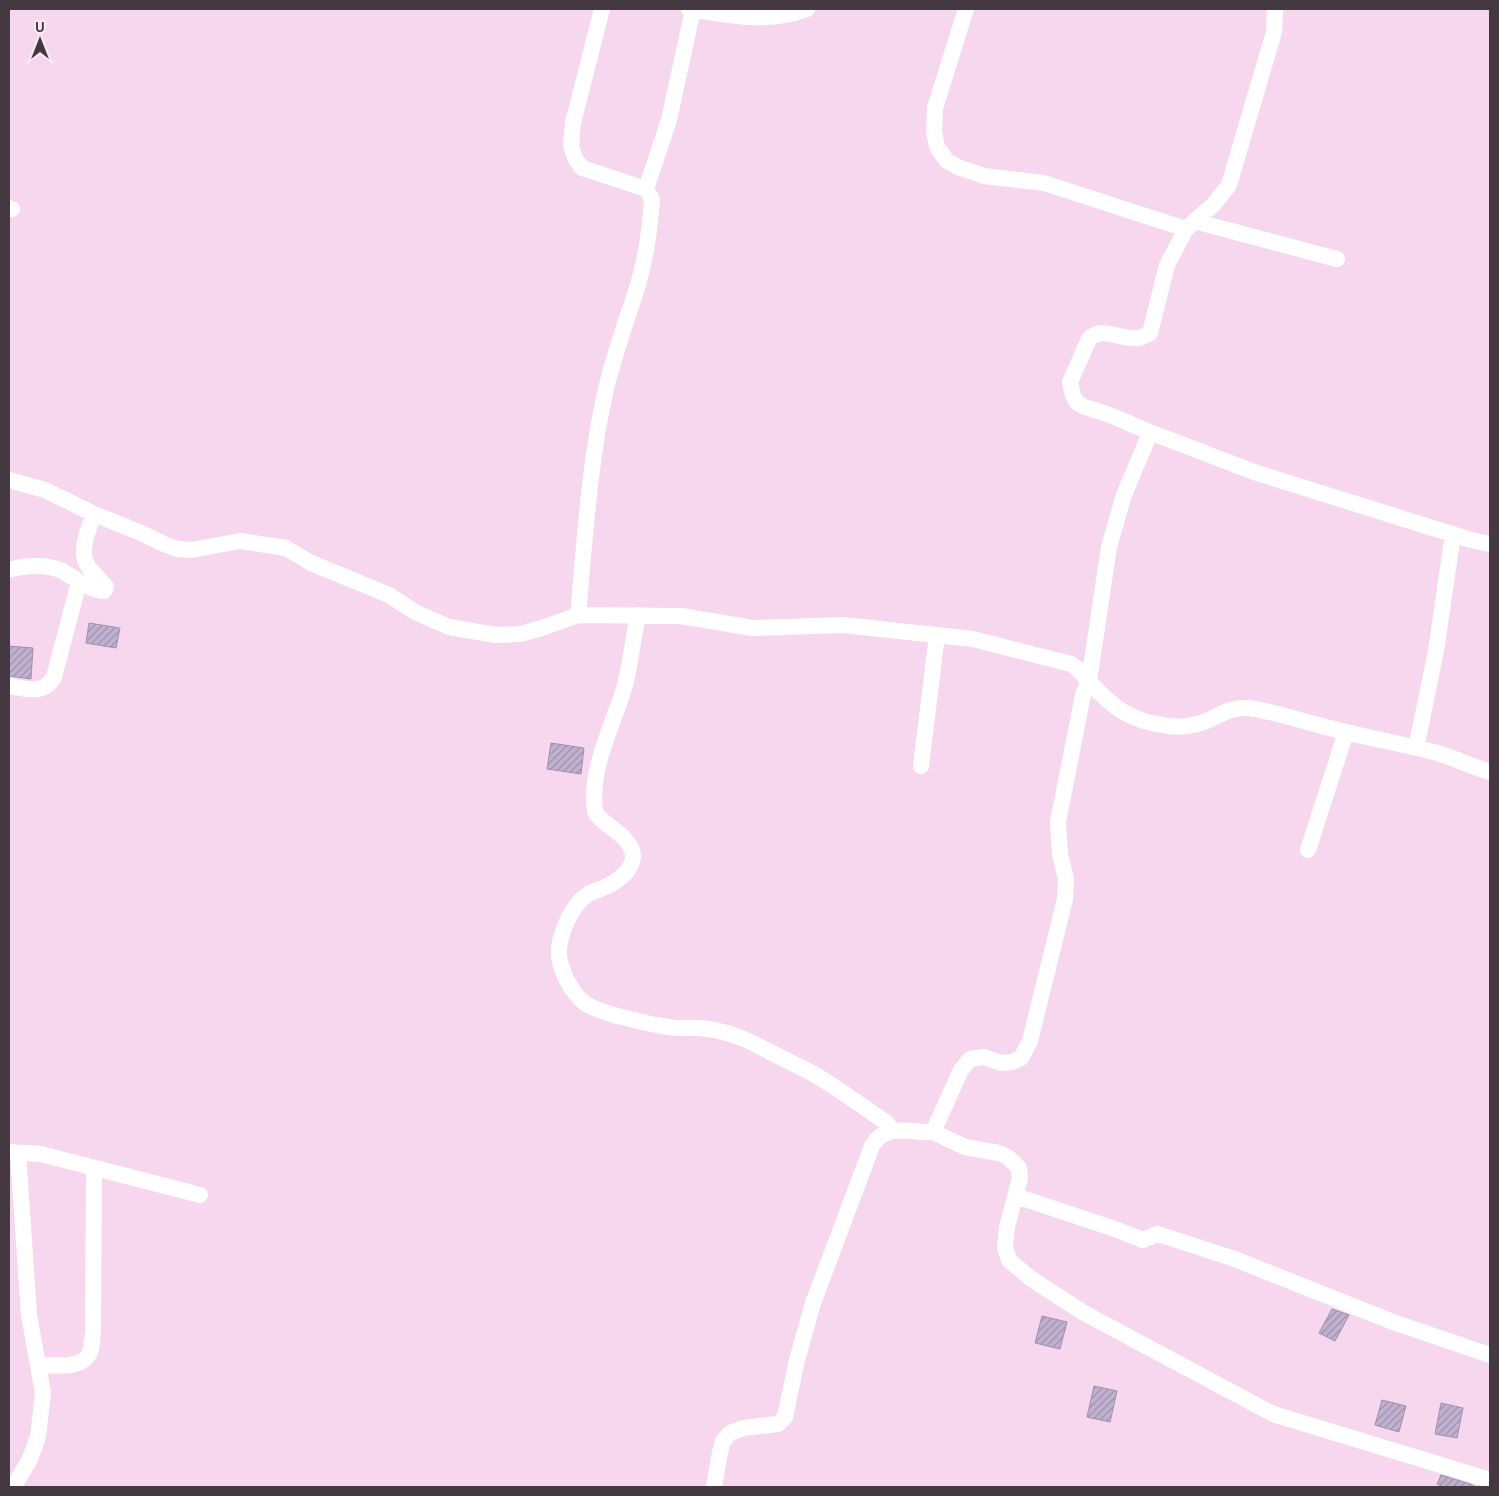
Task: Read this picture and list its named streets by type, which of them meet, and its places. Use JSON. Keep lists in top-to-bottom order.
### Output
{
  "north": "top"
}
